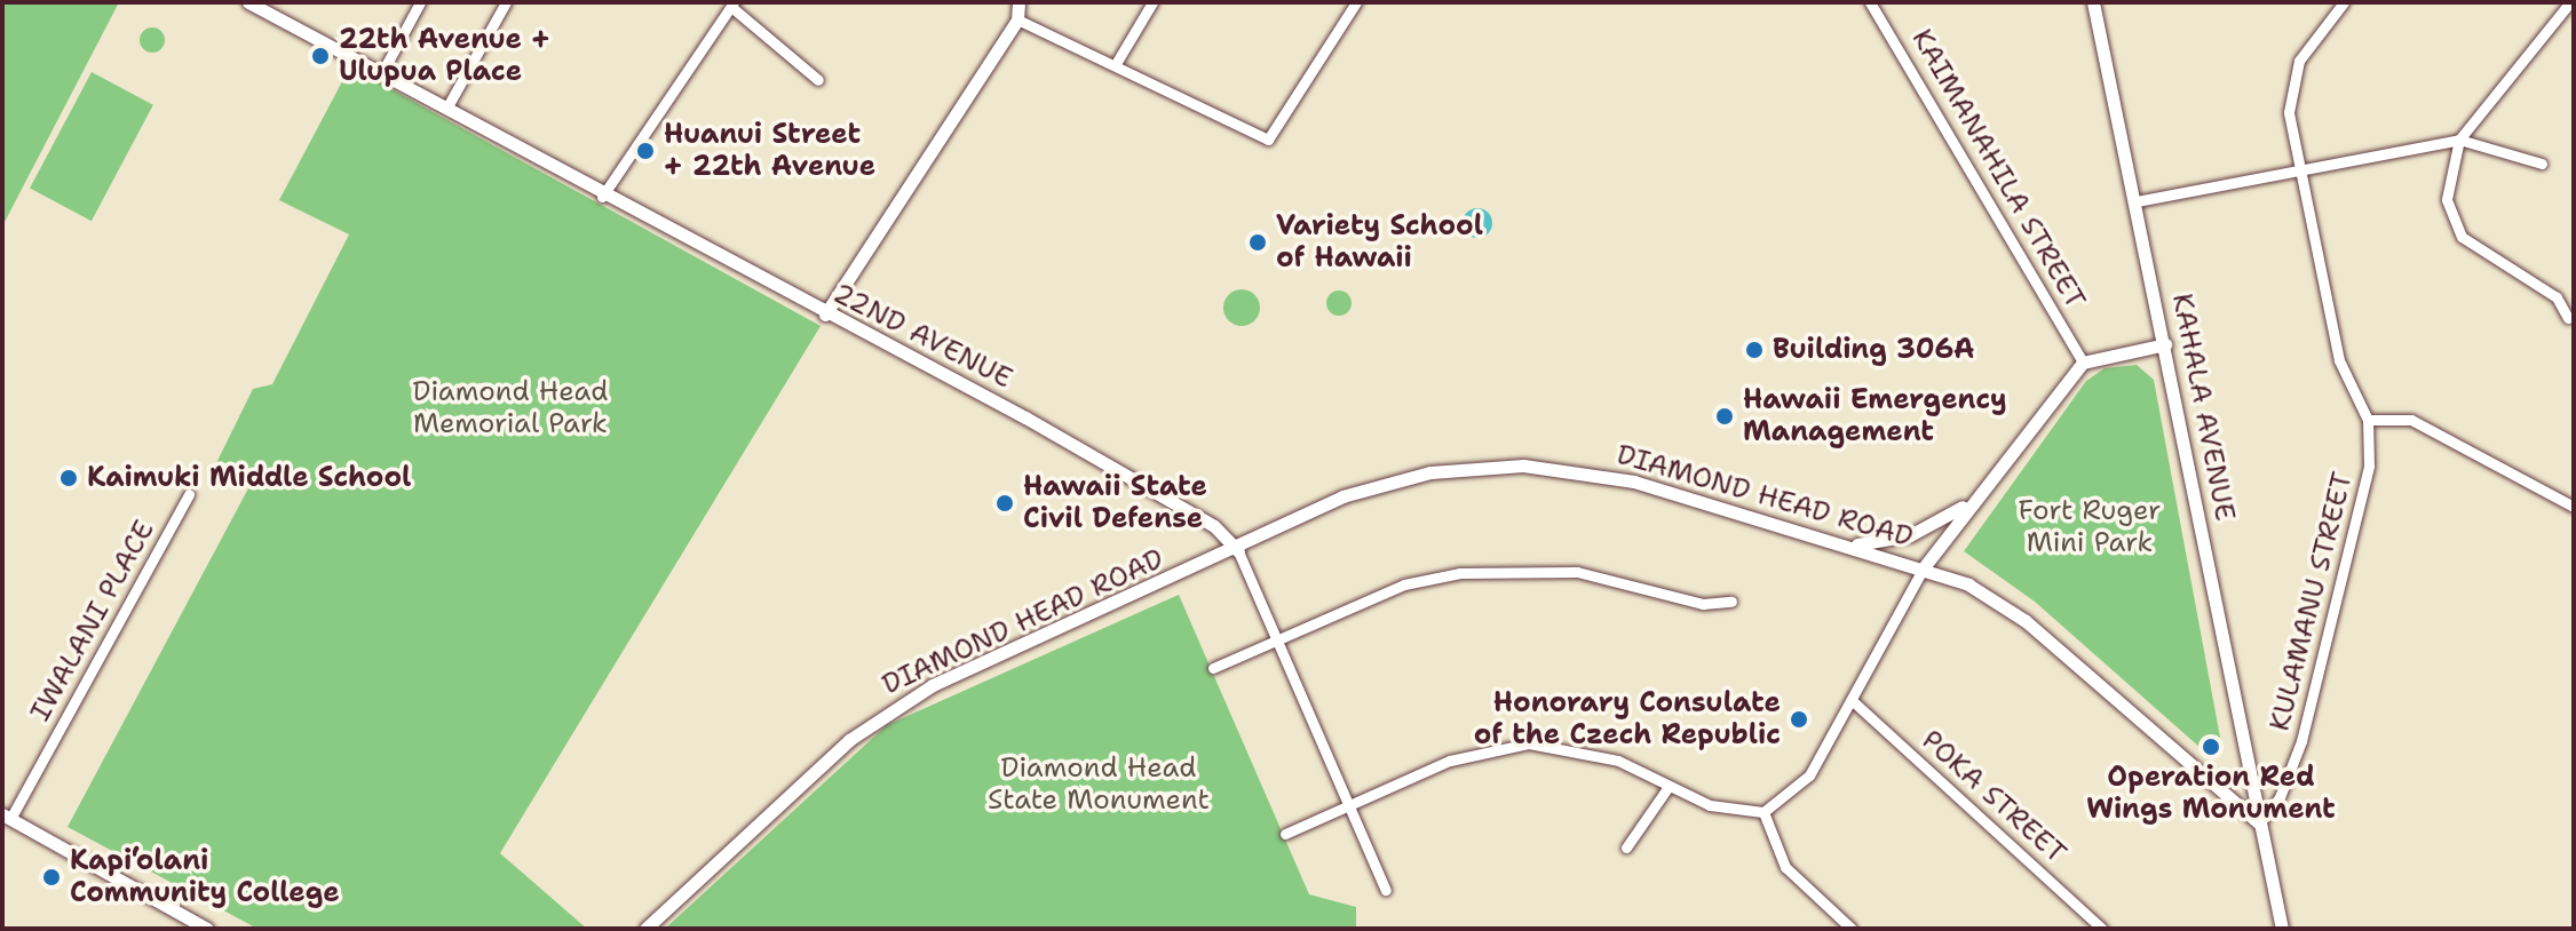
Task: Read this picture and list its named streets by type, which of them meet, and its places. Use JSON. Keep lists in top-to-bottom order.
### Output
{
  "streets": {
    "street": [
      "KAIMANAHILA STREET",
      "22ND AVENUE",
      "KAHALA AVENUE",
      "DIAMOND HEAD ROAD",
      "KULAMANU STREET",
      "IWALANI PLACE",
      "POKA STREET"
    ]
  },
  "crossings": [
    ["22ND AVENUE", "DIAMOND HEAD ROAD"],
    ["KAHALA AVENUE", "DIAMOND HEAD ROAD"],
    ["KAHALA AVENUE", "KULAMANU STREET"],
    ["DIAMOND HEAD ROAD", "KULAMANU STREET"]
  ],
  "parks": ["Diamond Head Memorial Park", "Fort Ruger Mini Park", "Diamond Head State Monument"],
  "places": [
    "22th Avenue + Ulupua Place",
    "Huanui Street + 22th Avenue",
    "Variety School of Hawaii",
    "Building 306A",
    "Hawaii Emergency Management",
    "Kaimuki Middle School",
    "Hawaii State Civil Defense",
    "Honorary Consulate of the Czech Republic",
    "Operation Red Wings Monument",
    "Kapi‘olani Community College"
  ]
}
